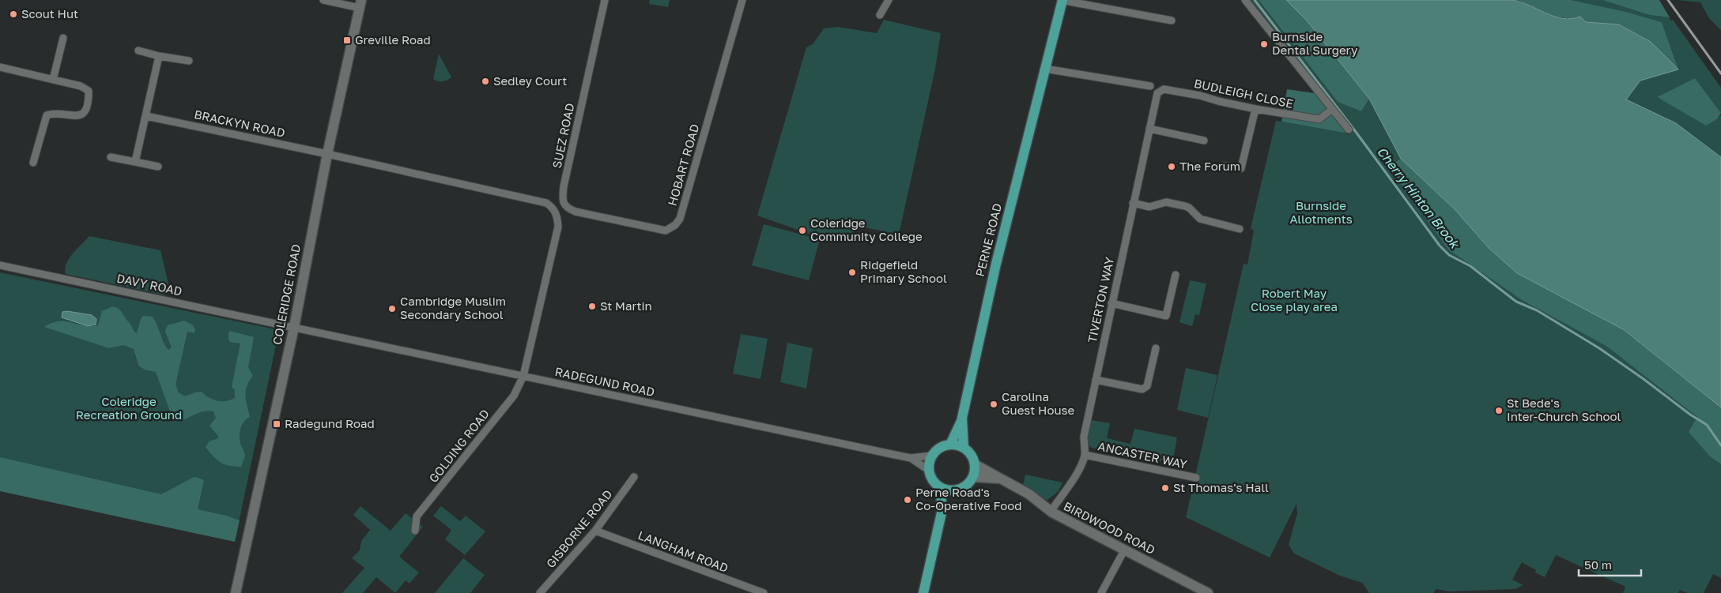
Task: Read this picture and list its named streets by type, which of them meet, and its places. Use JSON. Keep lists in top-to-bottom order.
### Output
{
  "streets": {
    "main road": ["PERNE ROAD"],
    "street": [
      "BUDLEIGH CLOSE",
      "BRACKYN ROAD",
      "SUEZ ROAD",
      "HOBART ROAD",
      "DAVY ROAD",
      "COLERIDGE ROAD",
      "TIVERTON WAY",
      "RADEGUND ROAD",
      "GOLDING ROAD",
      "ANCASTER WAY",
      "BIRDWOOD ROAD",
      "GISBORNE ROAD",
      "LANGHAM ROAD"
    ]
  },
  "crossings": [
    ["BUDLEIGH CLOSE", "TIVERTON WAY"],
    ["BRACKYN ROAD", "COLERIDGE ROAD"],
    ["SUEZ ROAD", "HOBART ROAD"],
    ["PERNE ROAD", "RADEGUND ROAD"],
    ["PERNE ROAD", "BIRDWOOD ROAD"],
    ["DAVY ROAD", "COLERIDGE ROAD"],
    ["DAVY ROAD", "RADEGUND ROAD"],
    ["COLERIDGE ROAD", "RADEGUND ROAD"],
    ["TIVERTON WAY", "ANCASTER WAY"],
    ["TIVERTON WAY", "BIRDWOOD ROAD"],
    ["RADEGUND ROAD", "GOLDING ROAD"],
    ["RADEGUND ROAD", "BIRDWOOD ROAD"],
    ["GISBORNE ROAD", "LANGHAM ROAD"]
  ],
  "water": ["Cherry Hinton Brook"],
  "parks": ["Burnside Allotments", "Robert May Close play area", "Coleridge Recreation Ground"],
  "places": {
    "other": [
      "Scout Hut",
      "Burnside Dental Surgery",
      "Sedley Court",
      "The Forum",
      "Coleridge Community College",
      "Ridgefield Primary School",
      "St Martin",
      "Cambridge Muslim Secondary School",
      "Carolina Guest House",
      "St Bede's Inter-Church School",
      "St Thomas's Hall",
      "Perne Road's Co-Operative Food"
    ],
    "transit": ["Greville Road", "Radegund Road"]
  },
  "scale_bar": "50 m"
}
